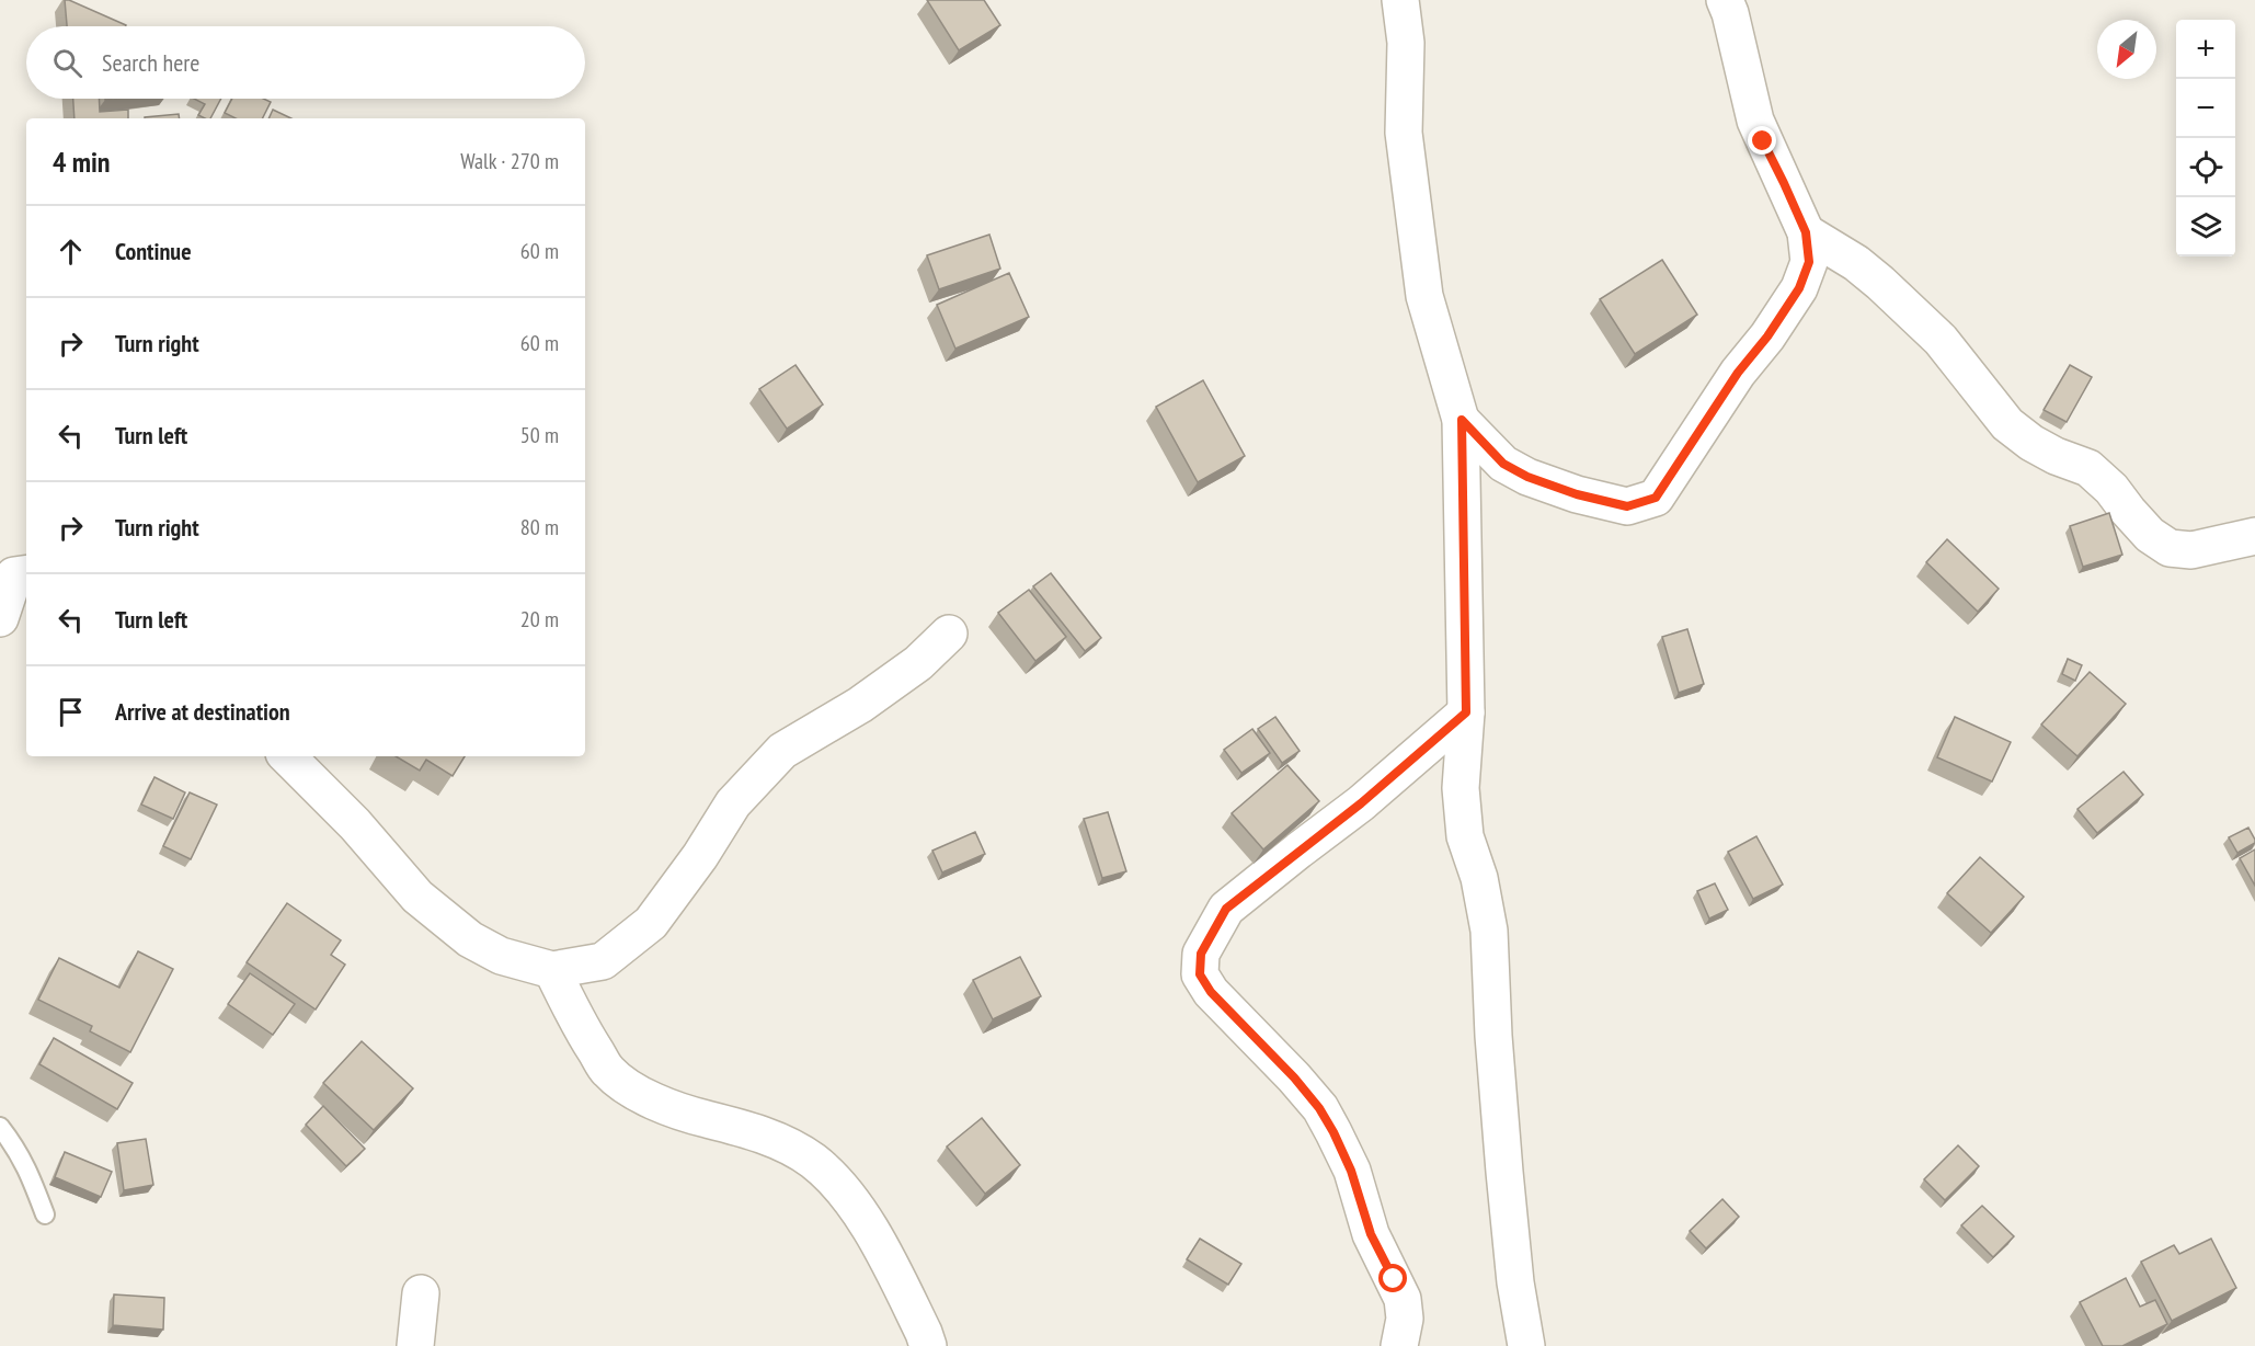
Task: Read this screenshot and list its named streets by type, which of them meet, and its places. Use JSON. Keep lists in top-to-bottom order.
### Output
{
  "north": "bottom left",
  "page": {
    "map_buttons": ["+", "−"],
    "search": "Search here",
    "heading": ["4 min", "Walk · 270 m"],
    "list": [
      ["Continue", "60 m"],
      ["Turn right", "60 m"],
      ["Turn left", "50 m"],
      ["Turn right", "80 m"],
      ["Turn left", "20 m"],
      "Arrive at destination"
    ]
  }
}
